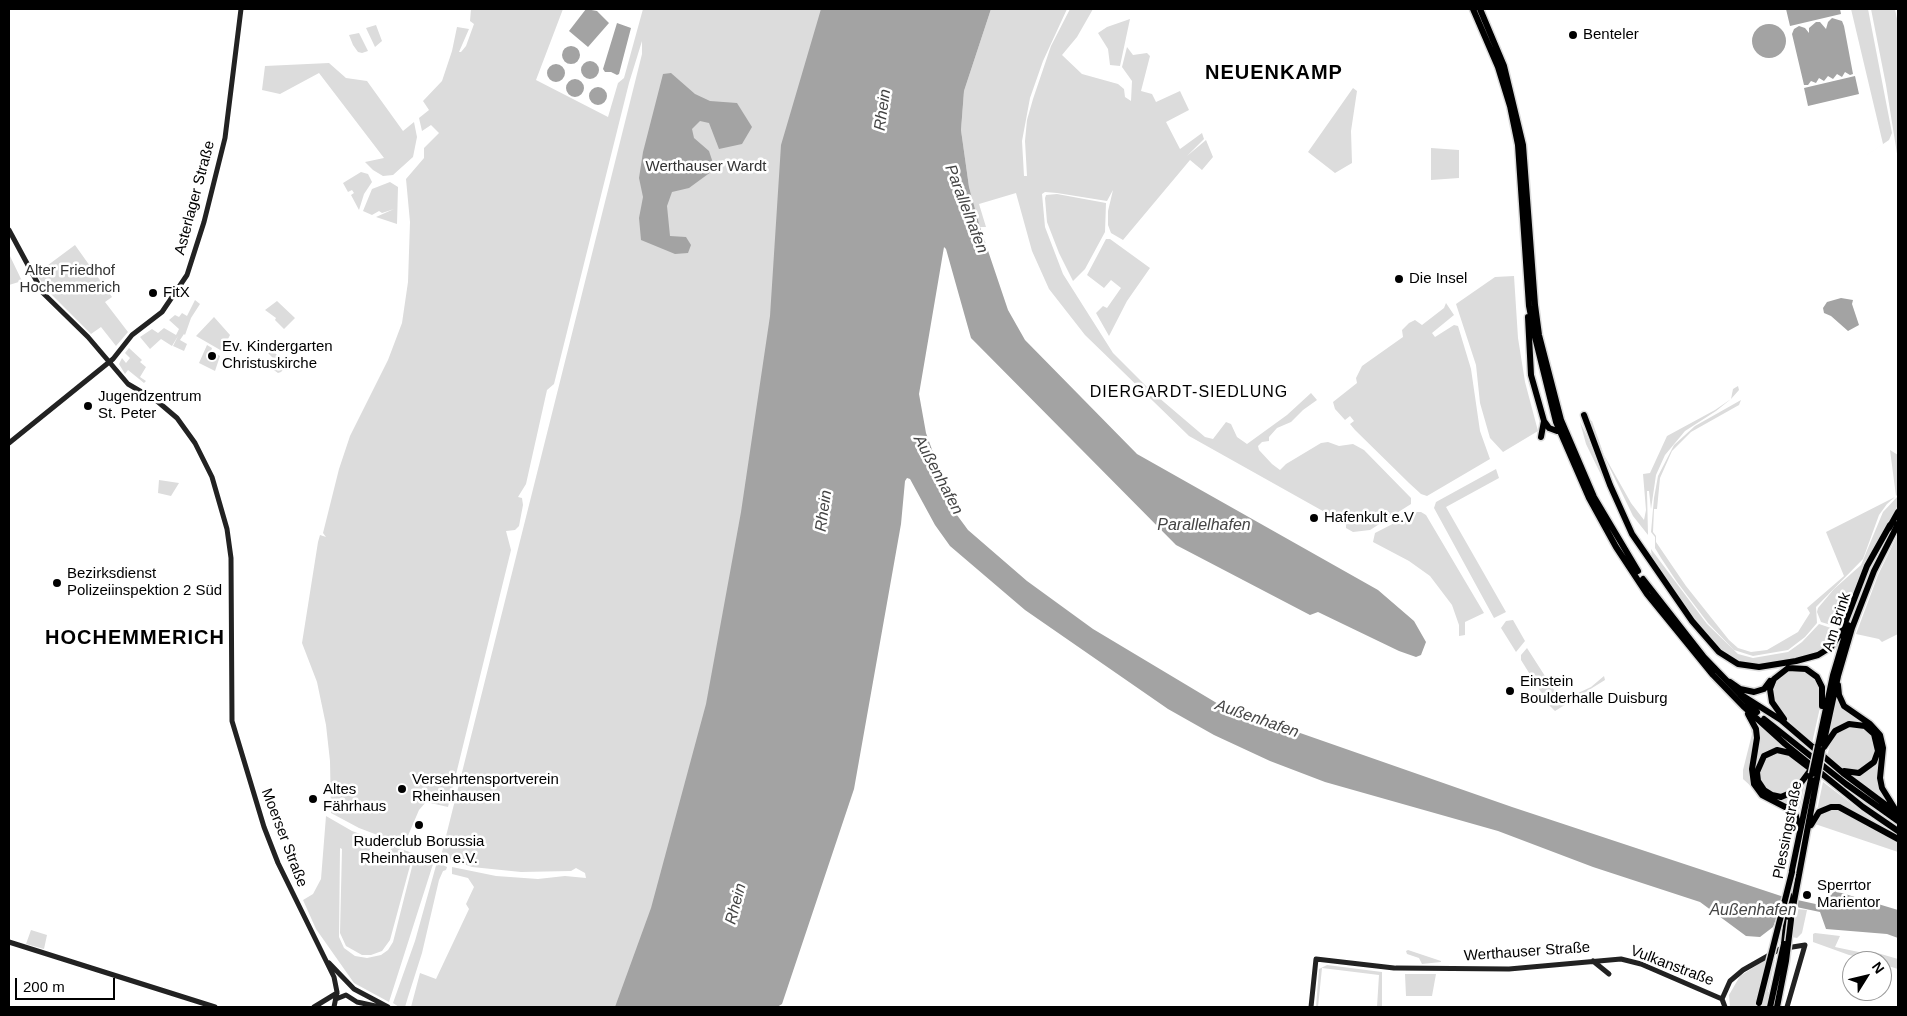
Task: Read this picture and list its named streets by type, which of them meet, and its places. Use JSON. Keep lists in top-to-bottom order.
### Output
{
  "streets": {
    "highway": ["Am Brink", "Plessingstraße"],
    "main road": [
      "Asterlager Straße",
      "Moerser Straße",
      "Werthauser Straße",
      "Vulkanstraße"
    ]
  },
  "crossings": [
    ["Asterlager Straße", "Moerser Straße"],
    ["Am Brink", "Plessingstraße"],
    ["Werthauser Straße", "Vulkanstraße"]
  ],
  "districts": ["NEUENKAMP", "DIERGARDT-SIEDLUNG", "HOCHEMMERICH"],
  "water": ["Rhein", "Parallelhafen", "Außenhafen"],
  "parks": ["Werthauser Wardt", "Alter Friedhof Hochemmerich"],
  "places": [
    "Benteler",
    "Die Insel",
    "FitX",
    "Ev. Kindergarten Christuskirche",
    "Jugendzentrum St. Peter",
    "Hafenkult e.V",
    "Bezirksdienst Polizeiinspektion 2 Süd",
    "Einstein Boulderhalle Duisburg",
    "Versehrtensportverein Rheinhausen",
    "Altes Fährhaus",
    "Ruderclub Borussia Rheinhausen e.V.",
    "Sperrtor Marientor"
  ],
  "scale_bar": "200 m",
  "north": "top right"
}
